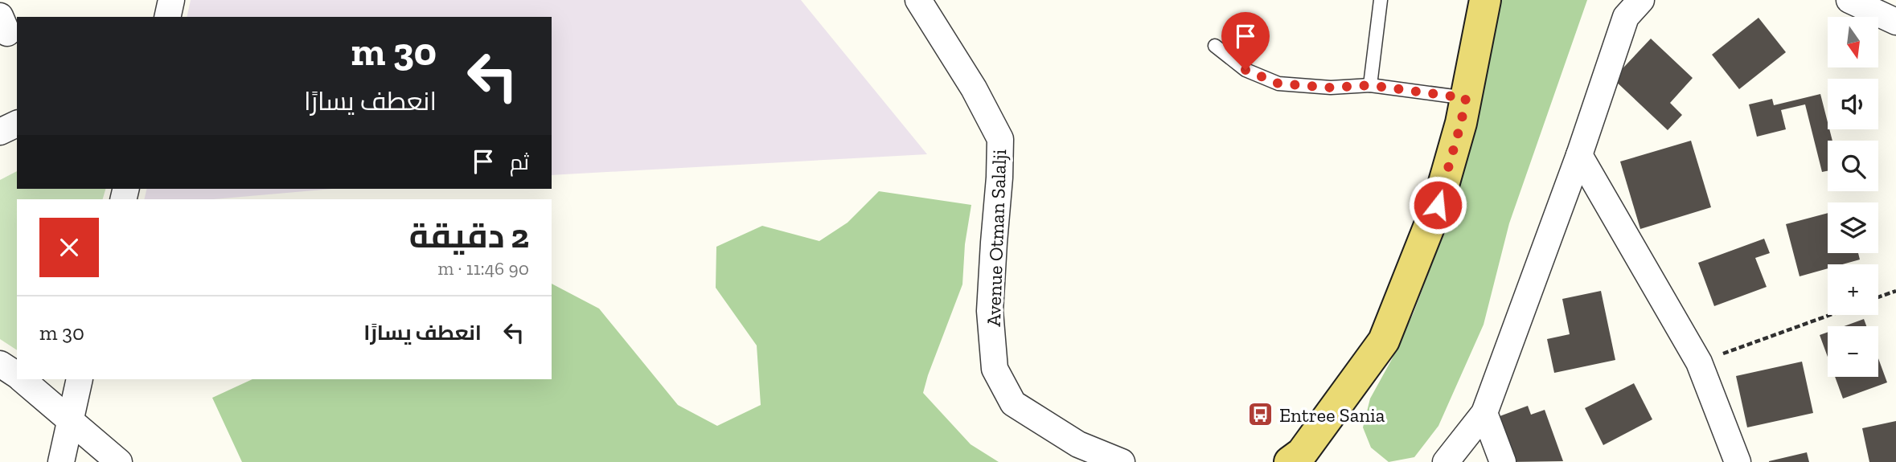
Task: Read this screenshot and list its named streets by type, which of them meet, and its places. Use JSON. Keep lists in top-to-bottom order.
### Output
{
  "streets": {
    "street": ["Avenue Otman Salalji"]
  },
  "places": {
    "bus stop": ["Entree Sania"]
  },
  "north": "bottom",
  "page": {
    "map_buttons": ["+", "−"],
    "turn": ["30 m", "انعطف يسارًا"],
    "then": "ثم",
    "heading": ["2 دقيقة", "90 m · 11:46"],
    "list": [
      {
        "name": "انعطف يسارًا",
        "value": "30 m"
      }
    ]
  }
}
